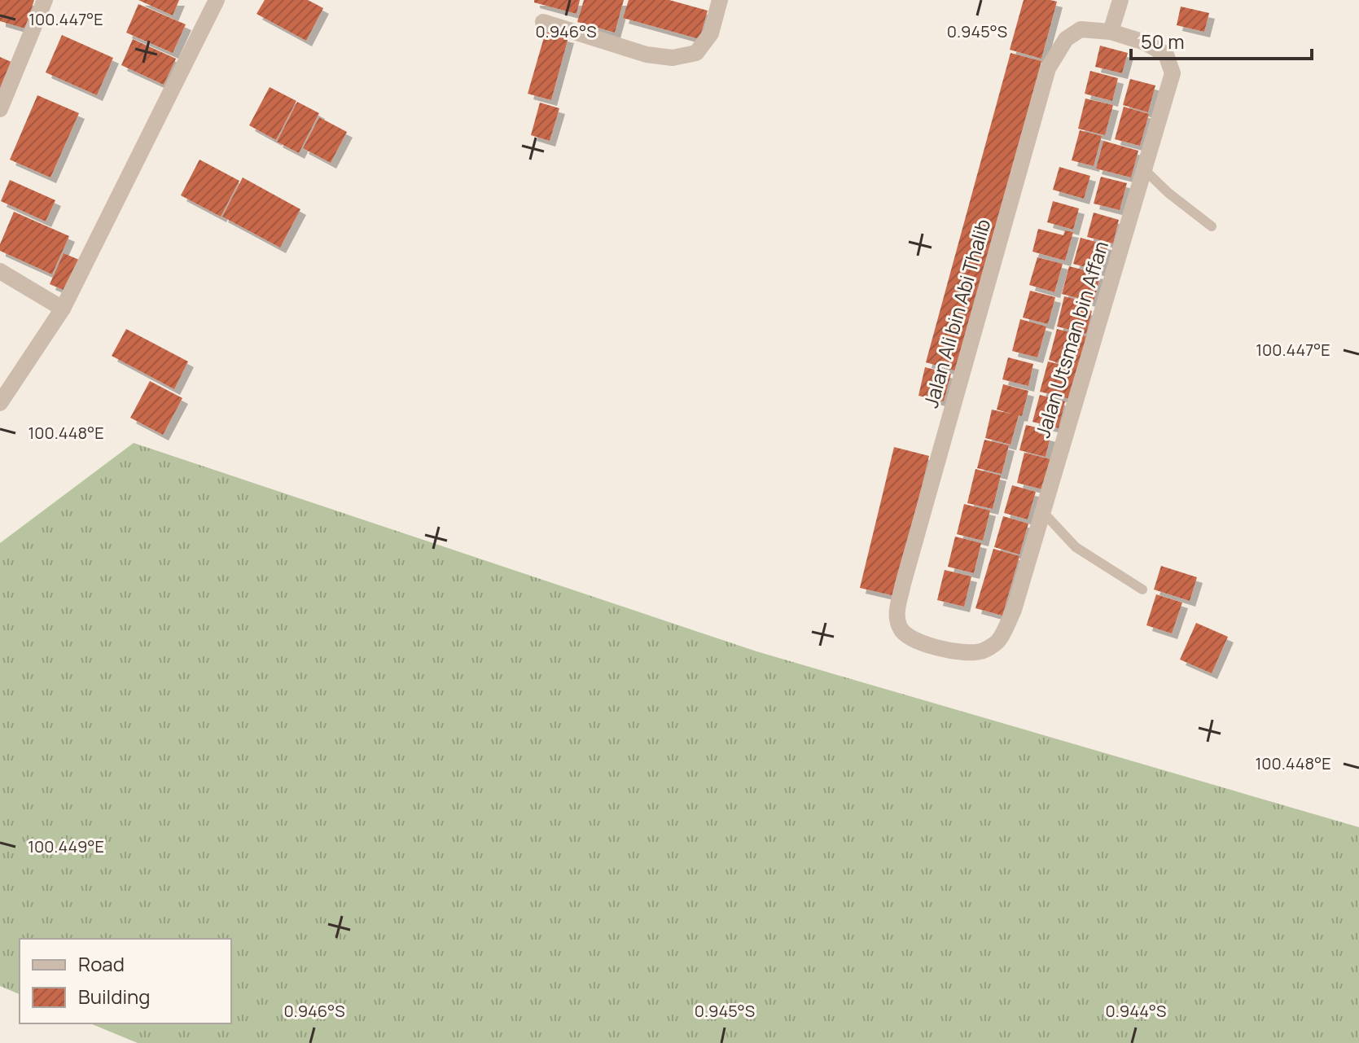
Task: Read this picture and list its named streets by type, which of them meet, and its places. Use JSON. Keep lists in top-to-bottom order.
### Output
{
  "streets": {
    "street": ["Jalan Ali bin Abi Thalib", "Jalan Utsman bin Affan"]
  },
  "crossings": [
    ["Jalan Ali bin Abi Thalib", "Jalan Utsman bin Affan"]
  ],
  "legend": ["Road", "Building"],
  "scale_bar": "50 m",
  "coordinates": [
    "100.447°E",
    "0.946°S",
    "0.945°S",
    "100.448°E",
    "100.449°E",
    "0.944°S"
  ]
}
